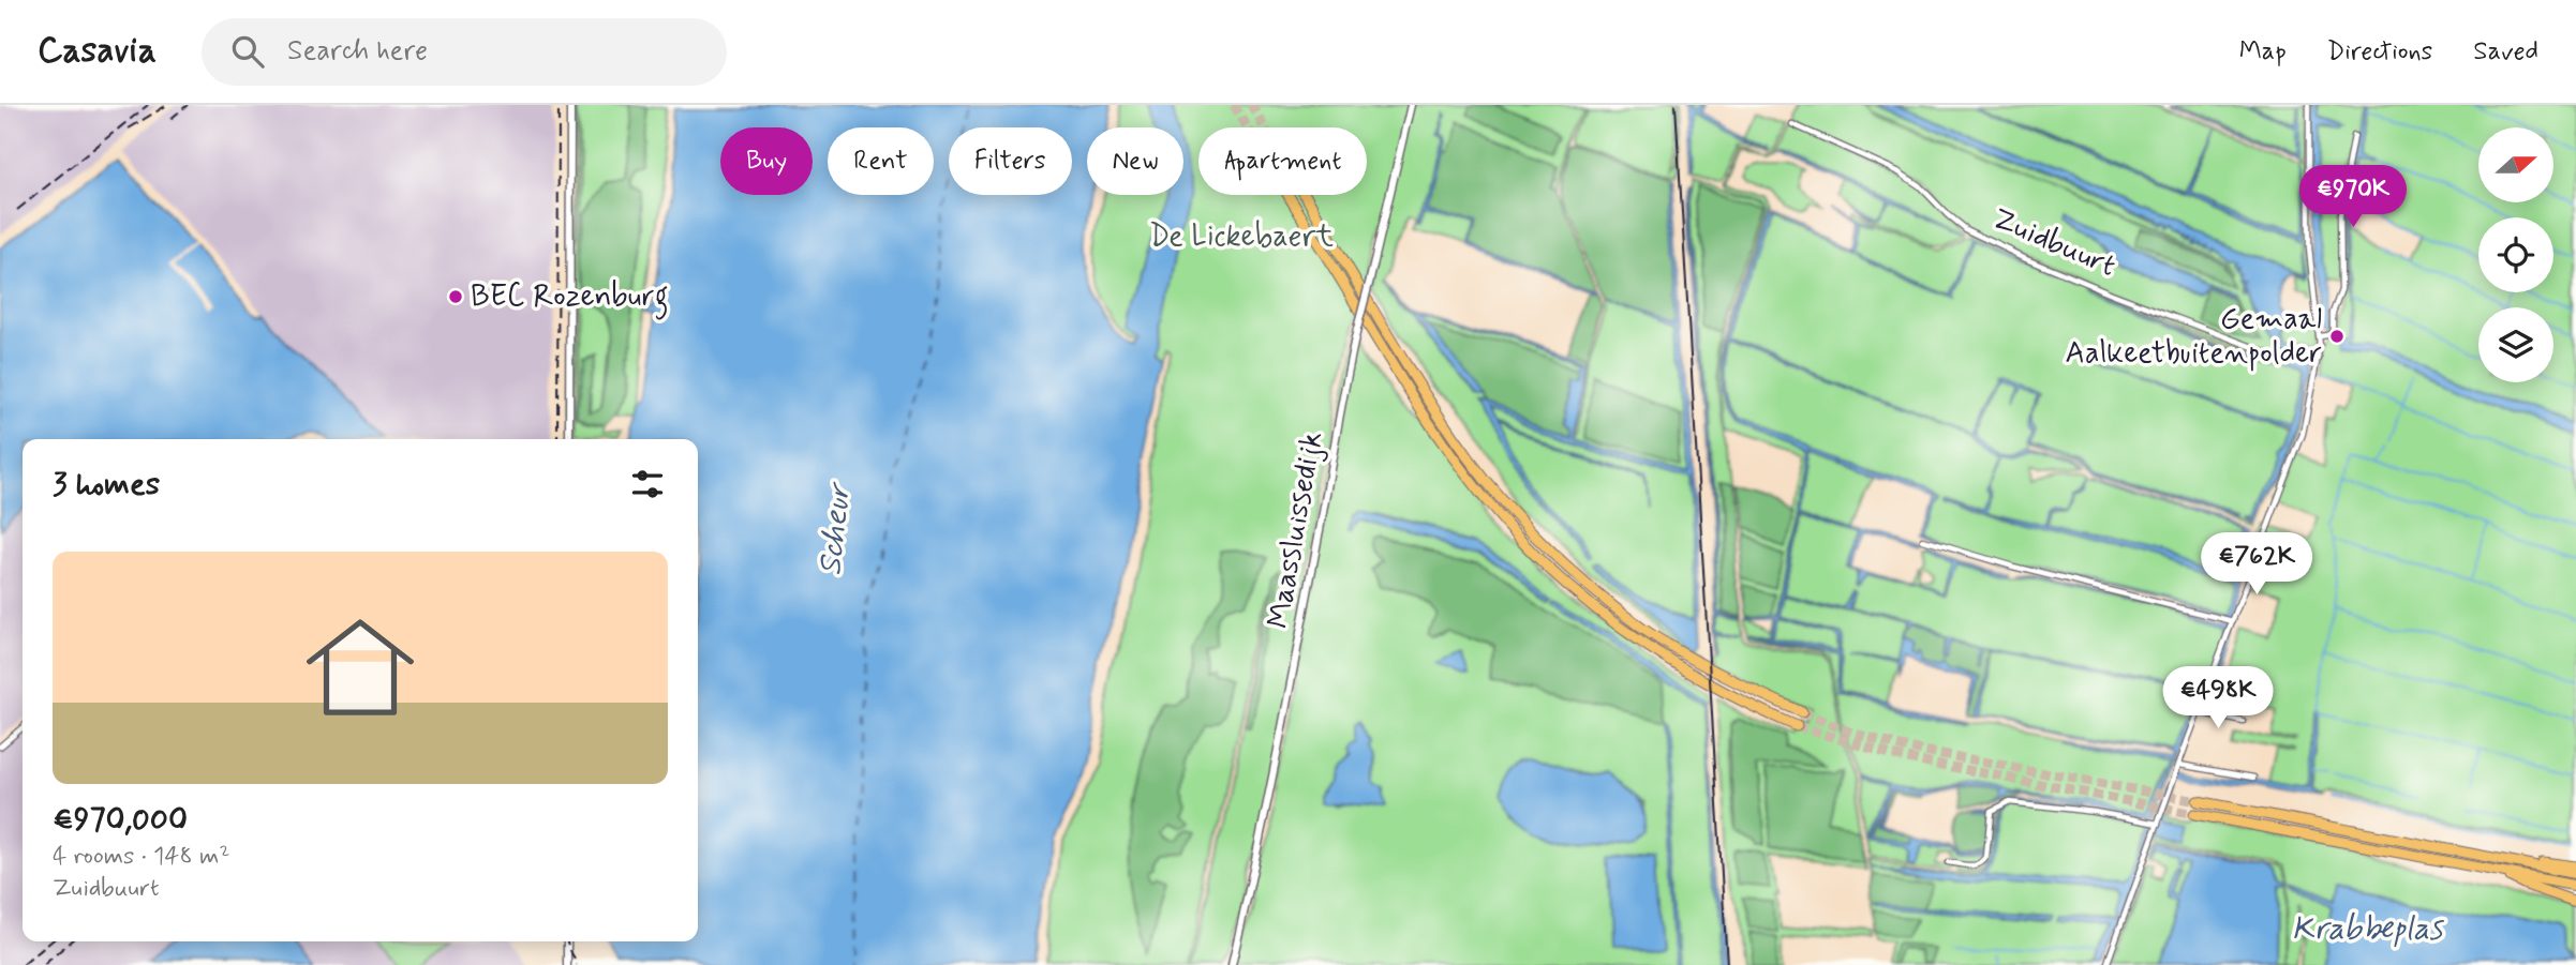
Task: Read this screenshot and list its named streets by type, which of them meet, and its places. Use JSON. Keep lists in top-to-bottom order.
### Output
{
  "streets": {
    "street": ["Zuidbuurt", "Maassluissedijk"]
  },
  "water": ["Scheur", "Krabbeplas"],
  "parks": ["De Lickebaert"],
  "places": ["BEC Rozenburg", "Gemaal Aalkeetbuitenpolder"],
  "north": "right",
  "page": {
    "header": "Casavia",
    "search": "Search here",
    "nav": ["Map", "Directions", "Saved"],
    "chip": [
      "Buy",
      "Rent",
      "Filters",
      "New",
      "Apartment"
    ],
    "price": ["€970K", "€762K", "€498K"],
    "heading": "3 homes",
    "list": [
      {
        "name": "€970,000",
        "note": "4 rooms · 148 m² · Zuidbuurt"
      }
    ]
  }
}
